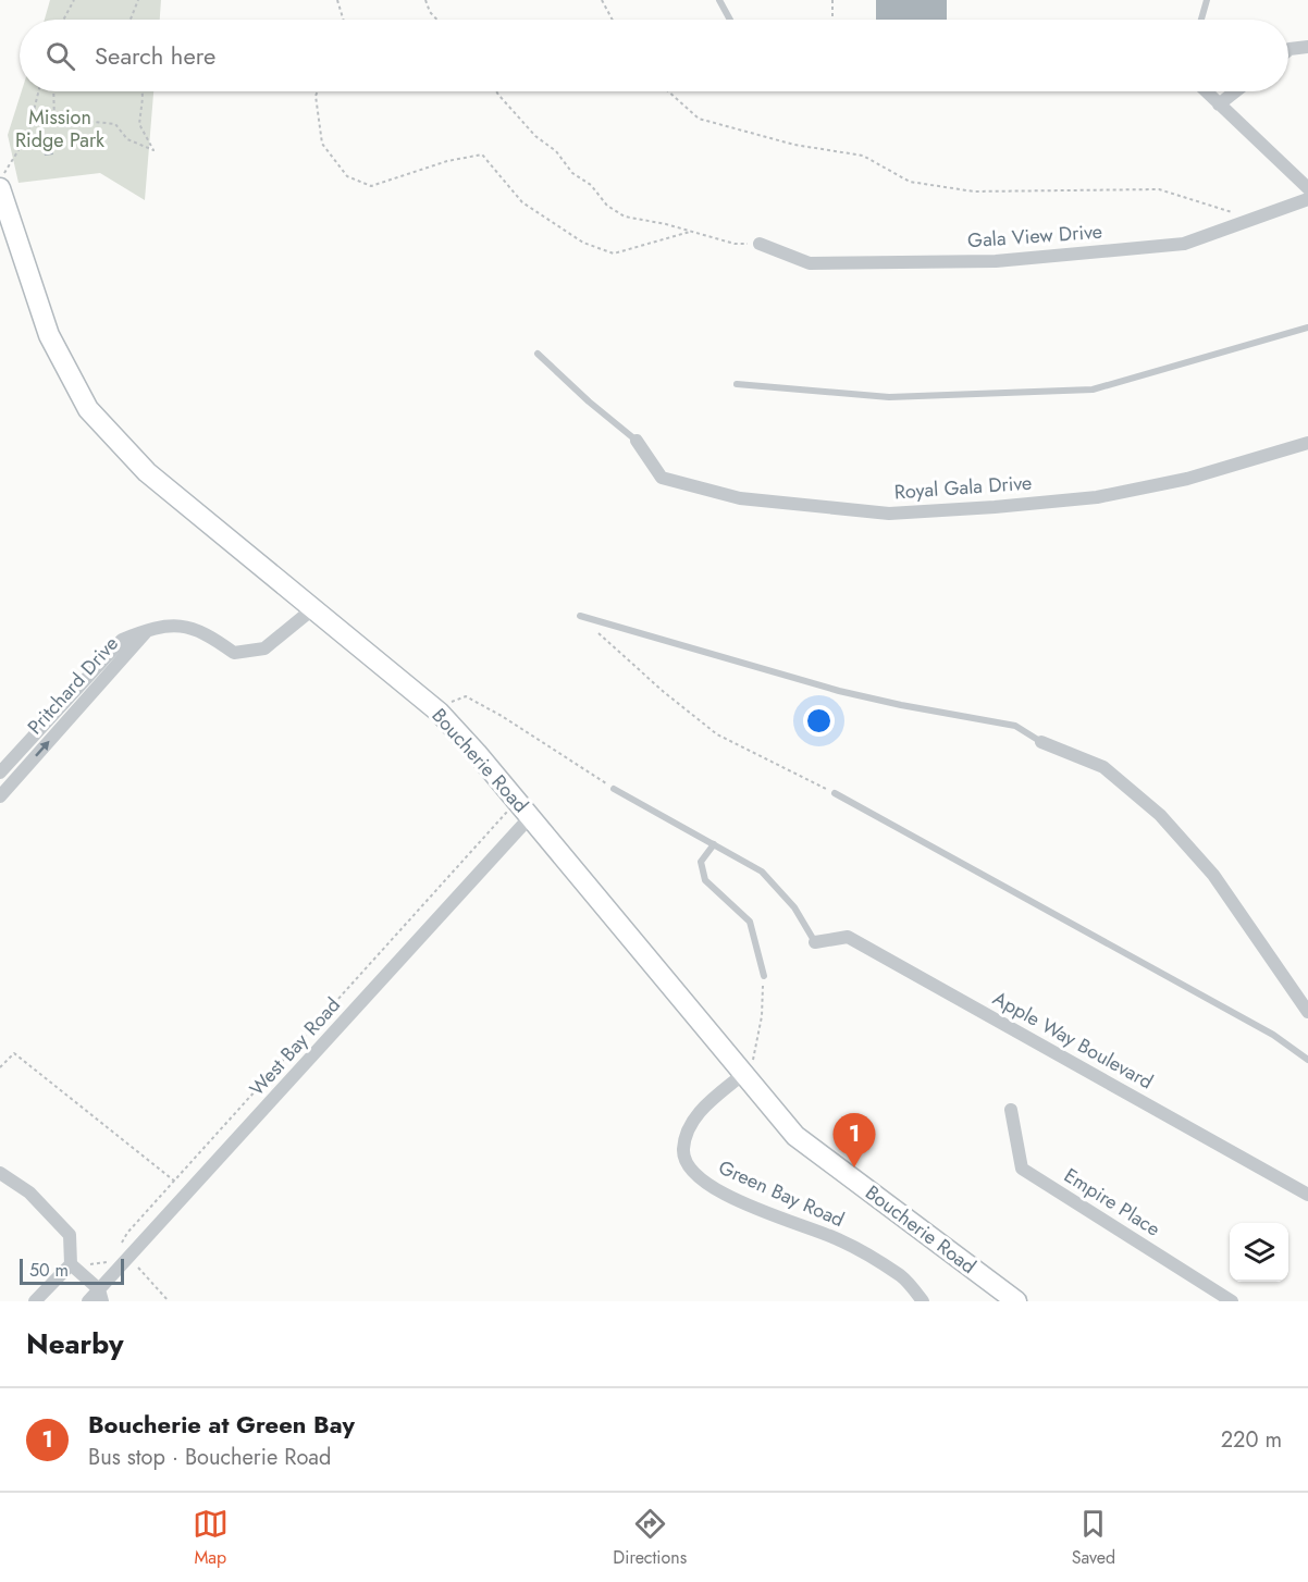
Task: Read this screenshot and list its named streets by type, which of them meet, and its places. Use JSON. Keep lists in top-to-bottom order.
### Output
{
  "streets": {
    "main road": ["Boucherie Road"],
    "street": [
      "Gala View Drive",
      "Royal Gala Drive",
      "Pritchard Drive",
      "Apple Way Boulevard",
      "West Bay Road",
      "Green Bay Road",
      "Empire Place"
    ]
  },
  "crossings": [
    ["Pritchard Drive", "Boucherie Road"],
    ["Boucherie Road", "West Bay Road"],
    ["Boucherie Road", "Green Bay Road"]
  ],
  "parks": ["Mission Ridge Park"],
  "scale_bar": "50 m",
  "page": {
    "search": "Search here",
    "pins": "1",
    "scale": "50 m",
    "heading": "Nearby",
    "list": [
      {
        "mark": "1",
        "name": "Boucherie at Green Bay",
        "note": "Bus stop · Boucherie Road",
        "value": "220 m"
      }
    ],
    "nav": ["Map", "Directions", "Saved"]
  }
}
